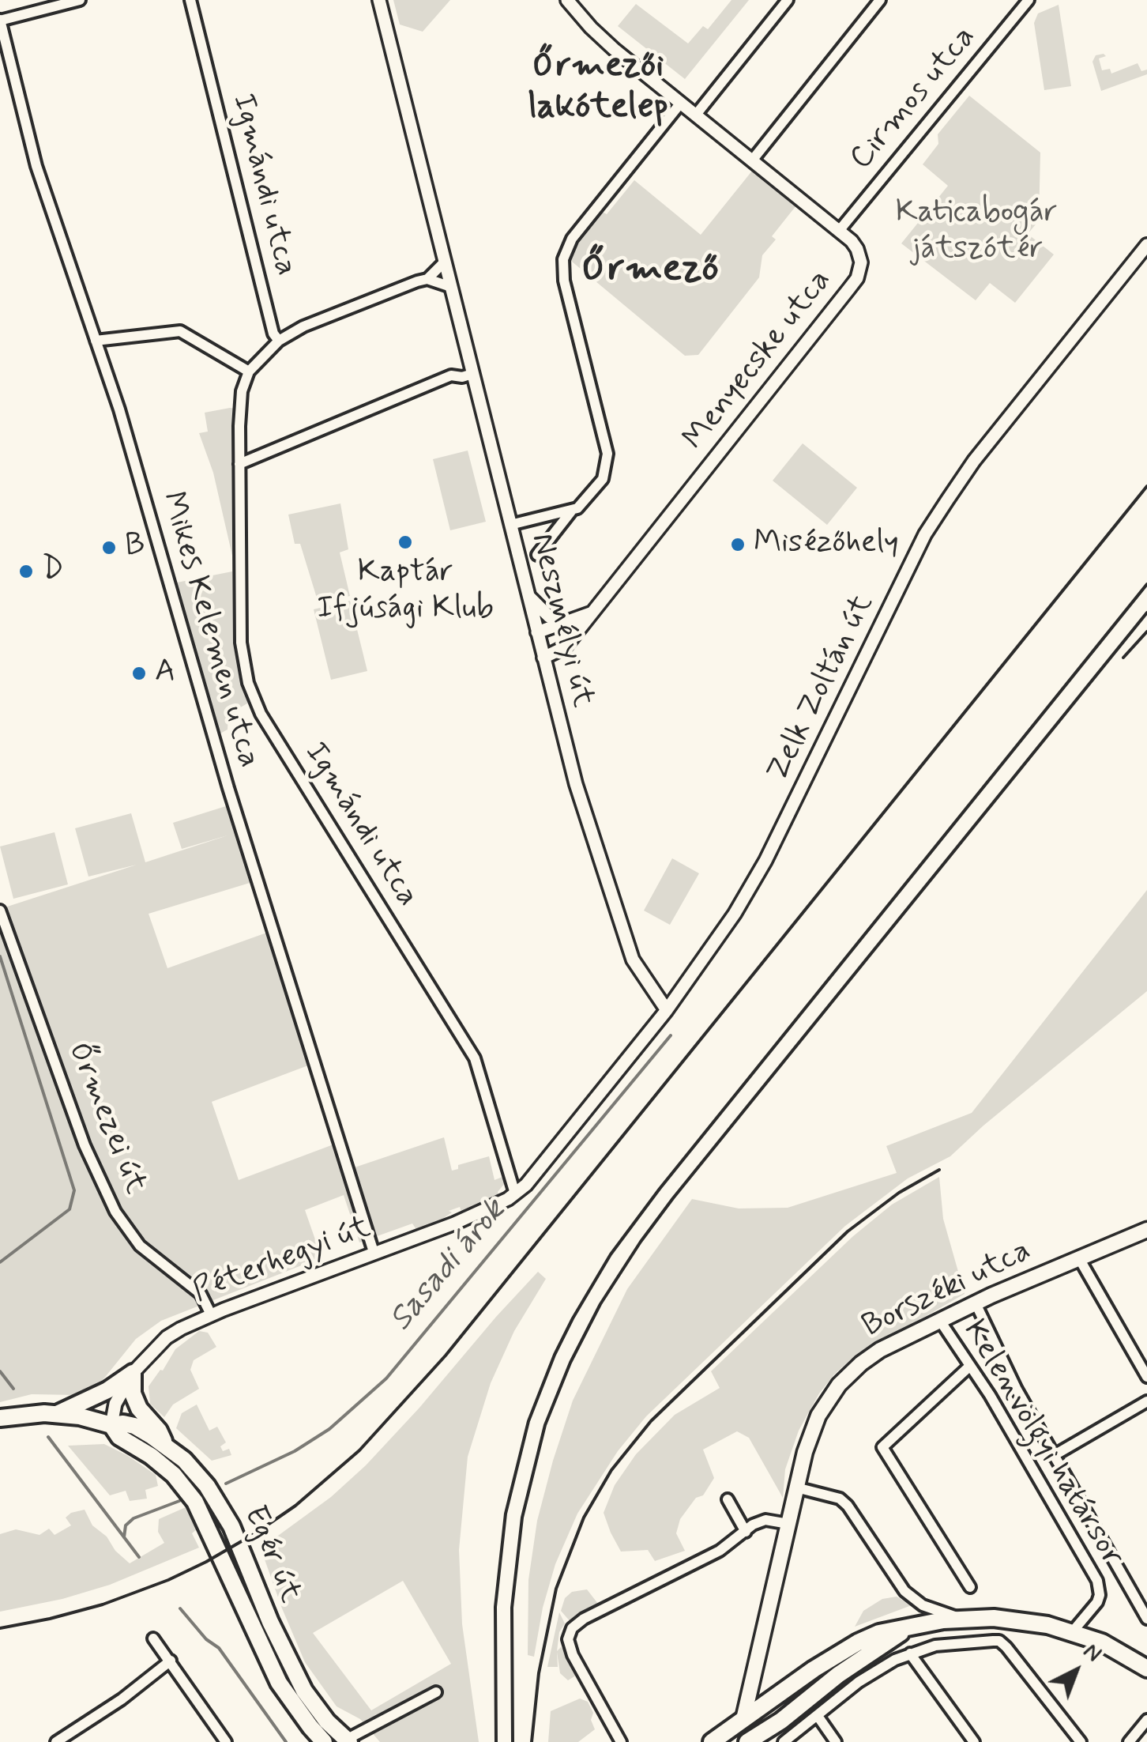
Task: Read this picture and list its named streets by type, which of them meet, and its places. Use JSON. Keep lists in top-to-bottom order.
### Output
{
  "streets": {
    "main road": ["Borszéki utca", "Egér út"],
    "street": [
      "Cirmos utca",
      "Igmándi utca",
      "Menyecske utca",
      "Neszmélyi út",
      "Mikes Kelemen utca",
      "Zelk Zoltán út",
      "Őrmezei út",
      "Péterhegyi út",
      "Kelenvölgyi határsor"
    ]
  },
  "crossings": [
    ["Cirmos utca", "Menyecske utca"],
    ["Igmándi utca", "Péterhegyi út"],
    ["Menyecske utca", "Neszmélyi út"],
    ["Neszmélyi út", "Zelk Zoltán út"],
    ["Mikes Kelemen utca", "Péterhegyi út"],
    ["Őrmezei út", "Péterhegyi út"],
    ["Péterhegyi út", "Egér út"],
    ["Borszéki utca", "Kelenvölgyi határsor"]
  ],
  "districts": ["Őrmezői lakótelep", "Őrmező"],
  "water": ["Sasadi árok"],
  "parks": ["Katicabogár játszótér"],
  "places": [
    "Kaptár Ifjúsági Klub",
    "Misézőhely",
    "B",
    "D",
    "A"
  ],
  "north": "top right"
}
